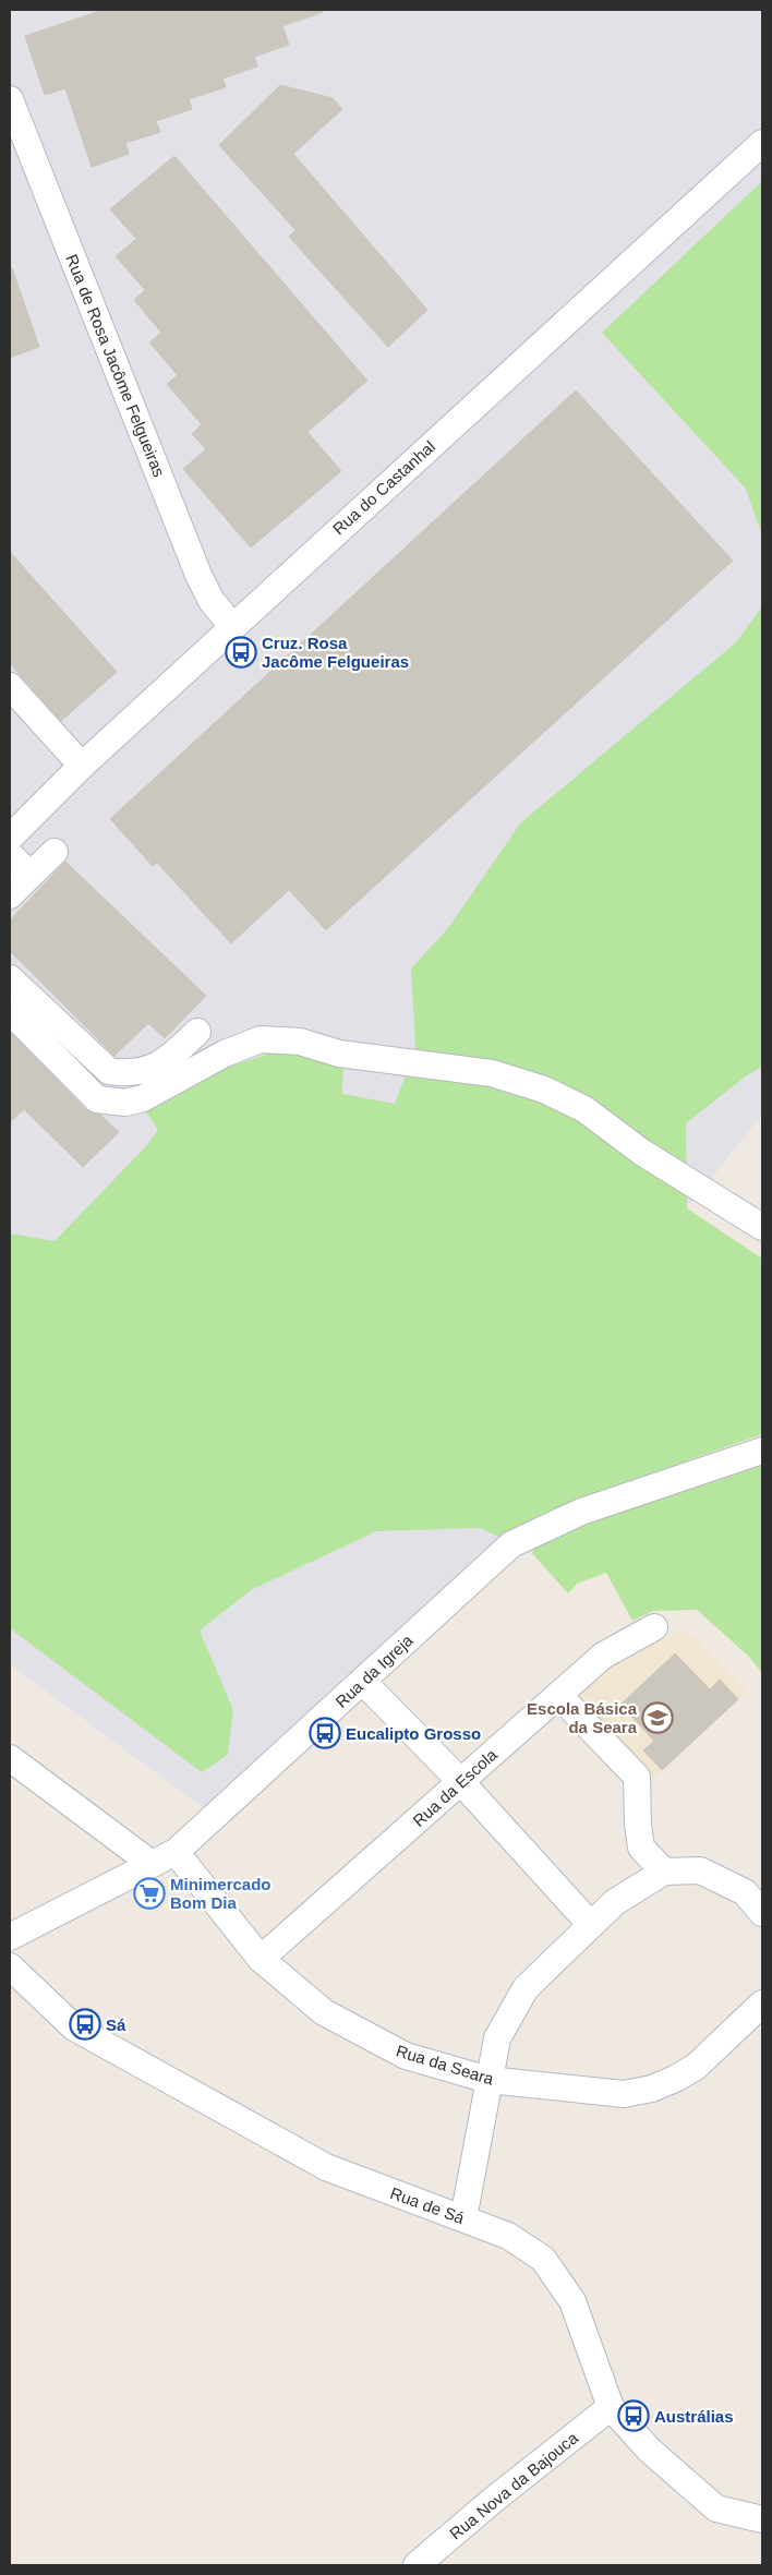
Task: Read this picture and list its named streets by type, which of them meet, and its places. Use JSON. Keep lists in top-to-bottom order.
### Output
{
  "streets": {
    "street": [
      "Rua de Rosa Jacôme Felgueiras",
      "Rua do Castanhal",
      "Rua da Igreja",
      "Rua da Escola",
      "Rua da Seara",
      "Rua de Sá",
      "Rua Nova da Bajouca"
    ]
  },
  "crossings": [
    ["Rua de Rosa Jacôme Felgueiras", "Rua do Castanhal"],
    ["Rua da Igreja", "Rua da Seara"],
    ["Rua da Escola", "Rua da Seara"],
    ["Rua de Sá", "Rua Nova da Bajouca"]
  ],
  "places": {
    "bus stop": [
      "Cruz. Rosa Jacôme Felgueiras",
      "Eucalipto Grosso",
      "Sá",
      "Austrálias"
    ],
    "school or university": ["Escola Básica da Seara"],
    "supermarket": ["Minimercado Bom Dia"]
  }
}
